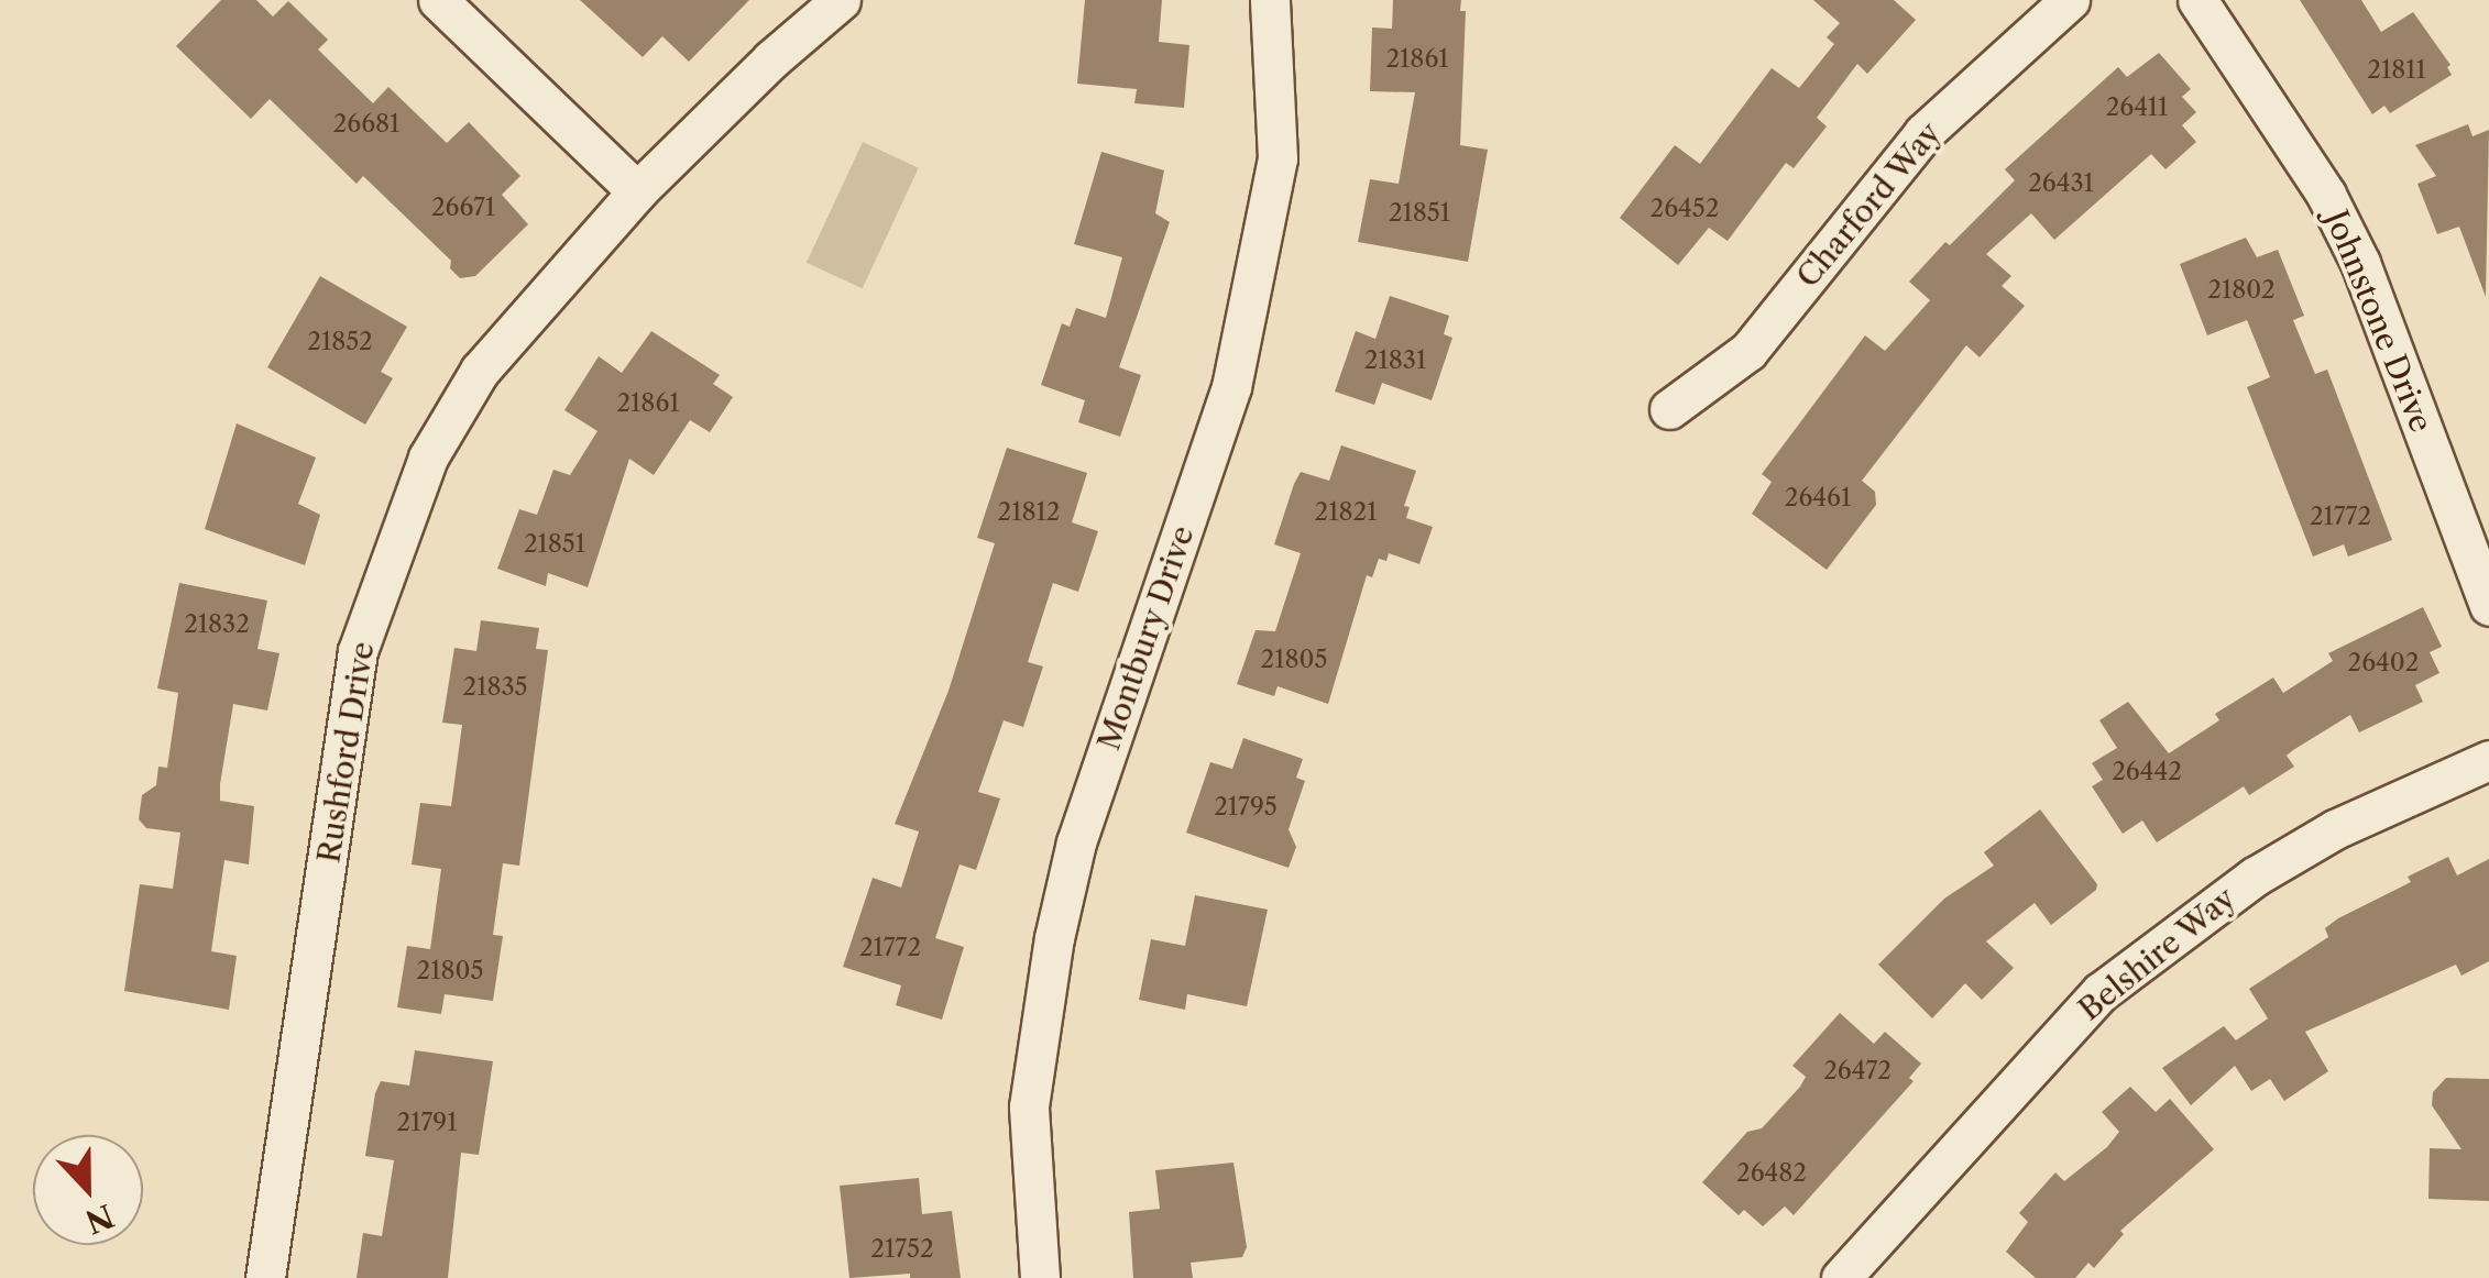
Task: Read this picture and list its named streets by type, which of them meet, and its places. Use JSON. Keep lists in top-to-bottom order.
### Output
{
  "streets": {
    "street": [
      "Charford Way",
      "Johnstone Drive",
      "Montbury Drive",
      "Rushford Drive",
      "Belshire Way"
    ]
  },
  "house_numbers": [
    "21861",
    "21811",
    "26411",
    "26681",
    "26431",
    "26671",
    "26452",
    "21851",
    "21802",
    "21852",
    "21831",
    "21861",
    "26461",
    "21812",
    "21821",
    "21772",
    "21851",
    "21832",
    "21805",
    "26402",
    "21835",
    "26442",
    "21795",
    "21772",
    "21805",
    "26472",
    "21791",
    "26482",
    "21752"
  ],
  "north": "bottom"
}
